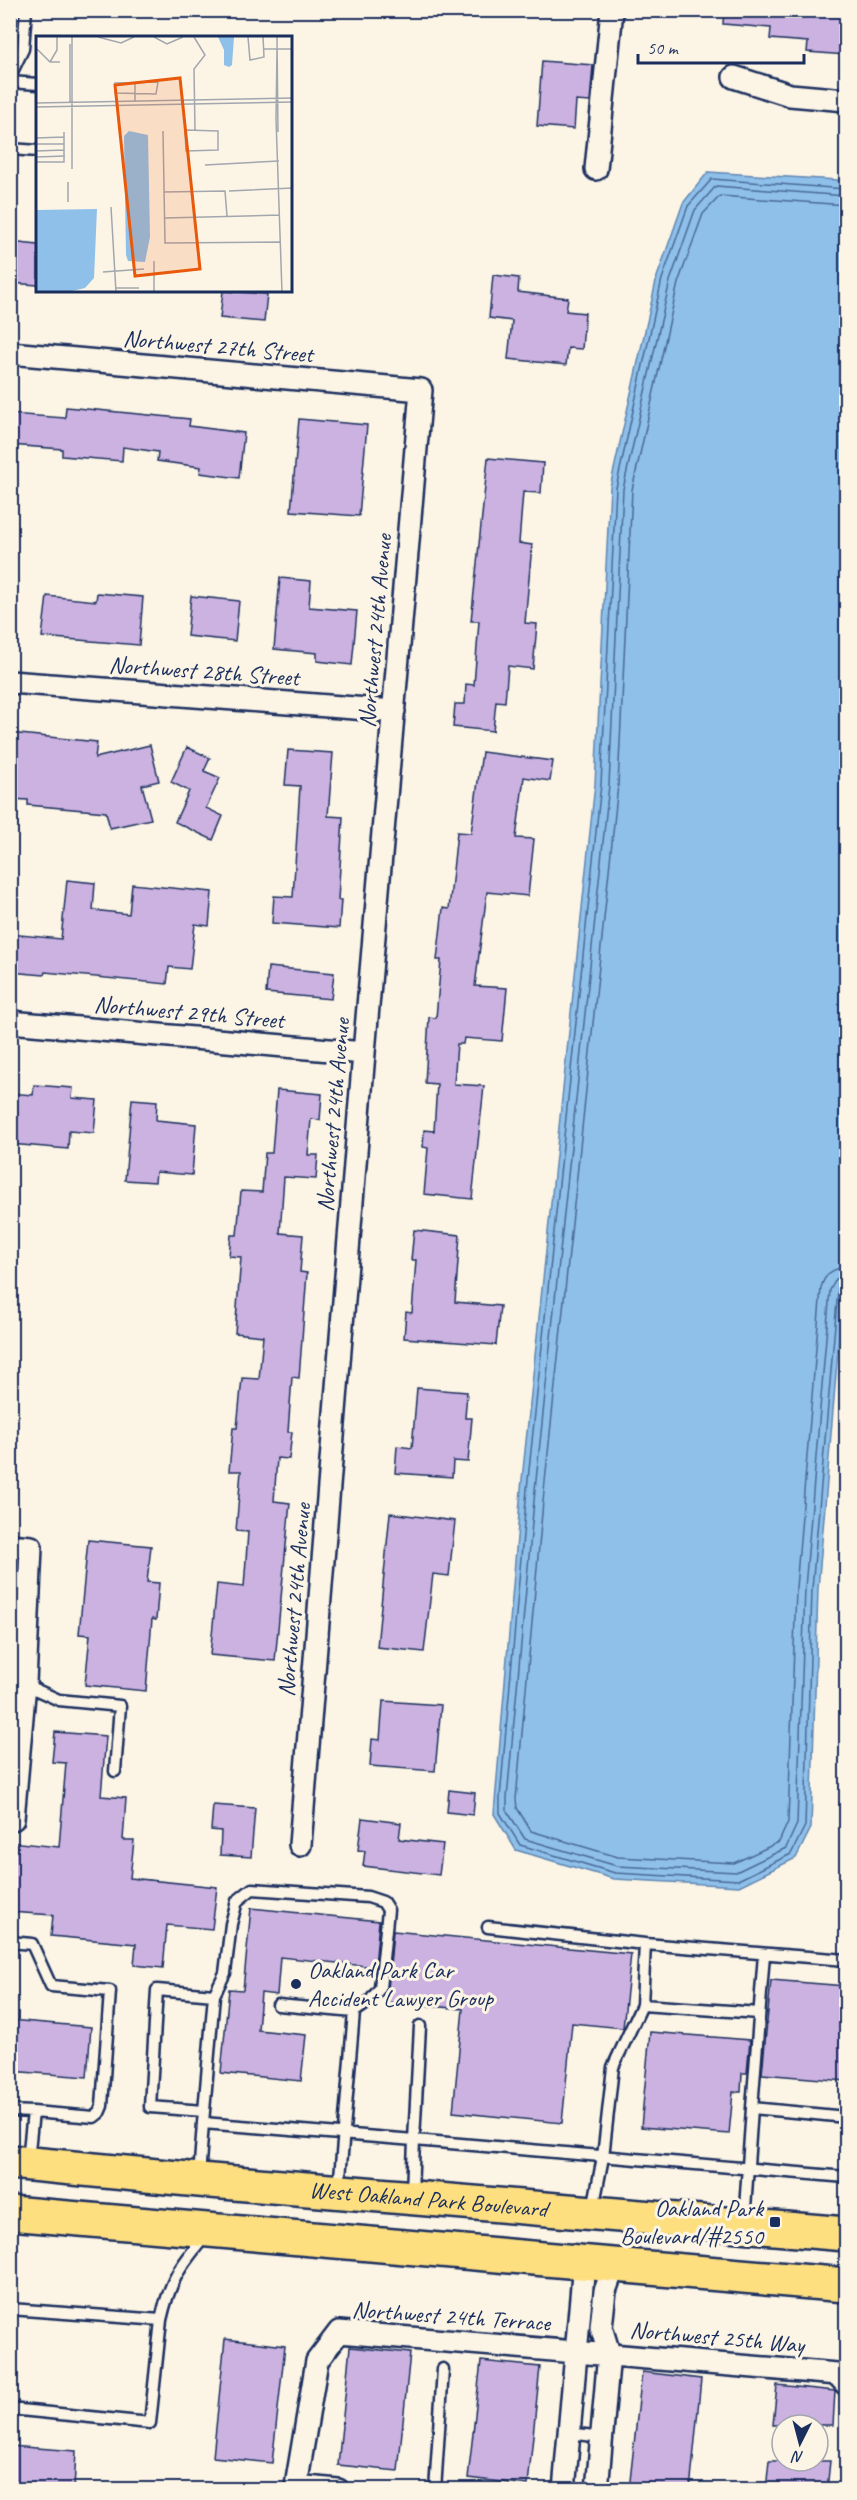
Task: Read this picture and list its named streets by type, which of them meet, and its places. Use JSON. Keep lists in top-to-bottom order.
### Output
{
  "streets": {
    "main road": ["West Oakland Park Boulevard"],
    "street": [
      "Northwest 27th Street",
      "Northwest 24th Avenue",
      "Northwest 28th Street",
      "Northwest 29th Street",
      "Northwest 24th Terrace",
      "Northwest 25th Way"
    ]
  },
  "crossings": [
    ["Northwest 27th Street", "Northwest 24th Avenue"],
    ["Northwest 24th Avenue", "Northwest 28th Street"],
    ["Northwest 24th Avenue", "Northwest 29th Street"],
    ["Northwest 24th Terrace", "Northwest 25th Way"]
  ],
  "places": {
    "other": ["Oakland Park Car Accident Lawyer Group"],
    "transit": ["Oakland Park Boulevard/#2550"]
  },
  "scale_bar": "50 m",
  "north": "bottom"
}
